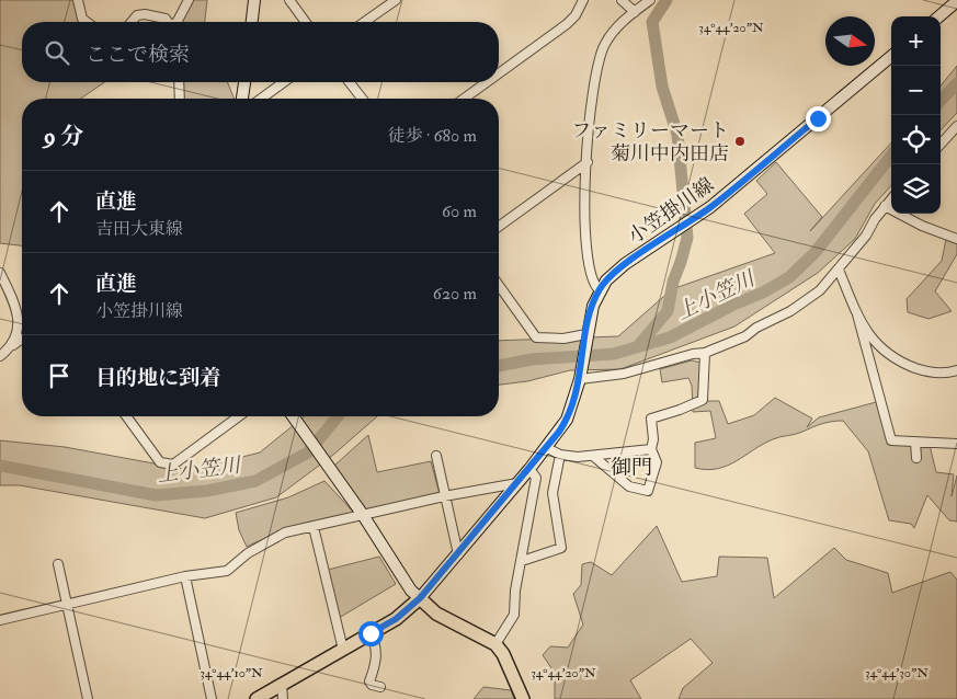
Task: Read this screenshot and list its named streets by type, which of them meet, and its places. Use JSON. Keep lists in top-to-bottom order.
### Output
{
  "streets": {
    "main road": ["小笠掛川線"]
  },
  "districts": ["御門"],
  "water": ["上小笠川"],
  "places": ["ファミリーマート 菊川中内田店"],
  "north": "right",
  "page": {
    "map_buttons": ["+", "−"],
    "search": "ここで検索",
    "heading": ["9 分", "徒歩 · 680 m"],
    "list": [
      ["直進", "吉田大東線", "60 m"],
      ["直進", "小笠掛川線", "620 m"],
      "目的地に到着"
    ]
  },
  "coordinates": ["34°44'20\"N", "34°44'10\"N", "34°44'30\"N"]
}
